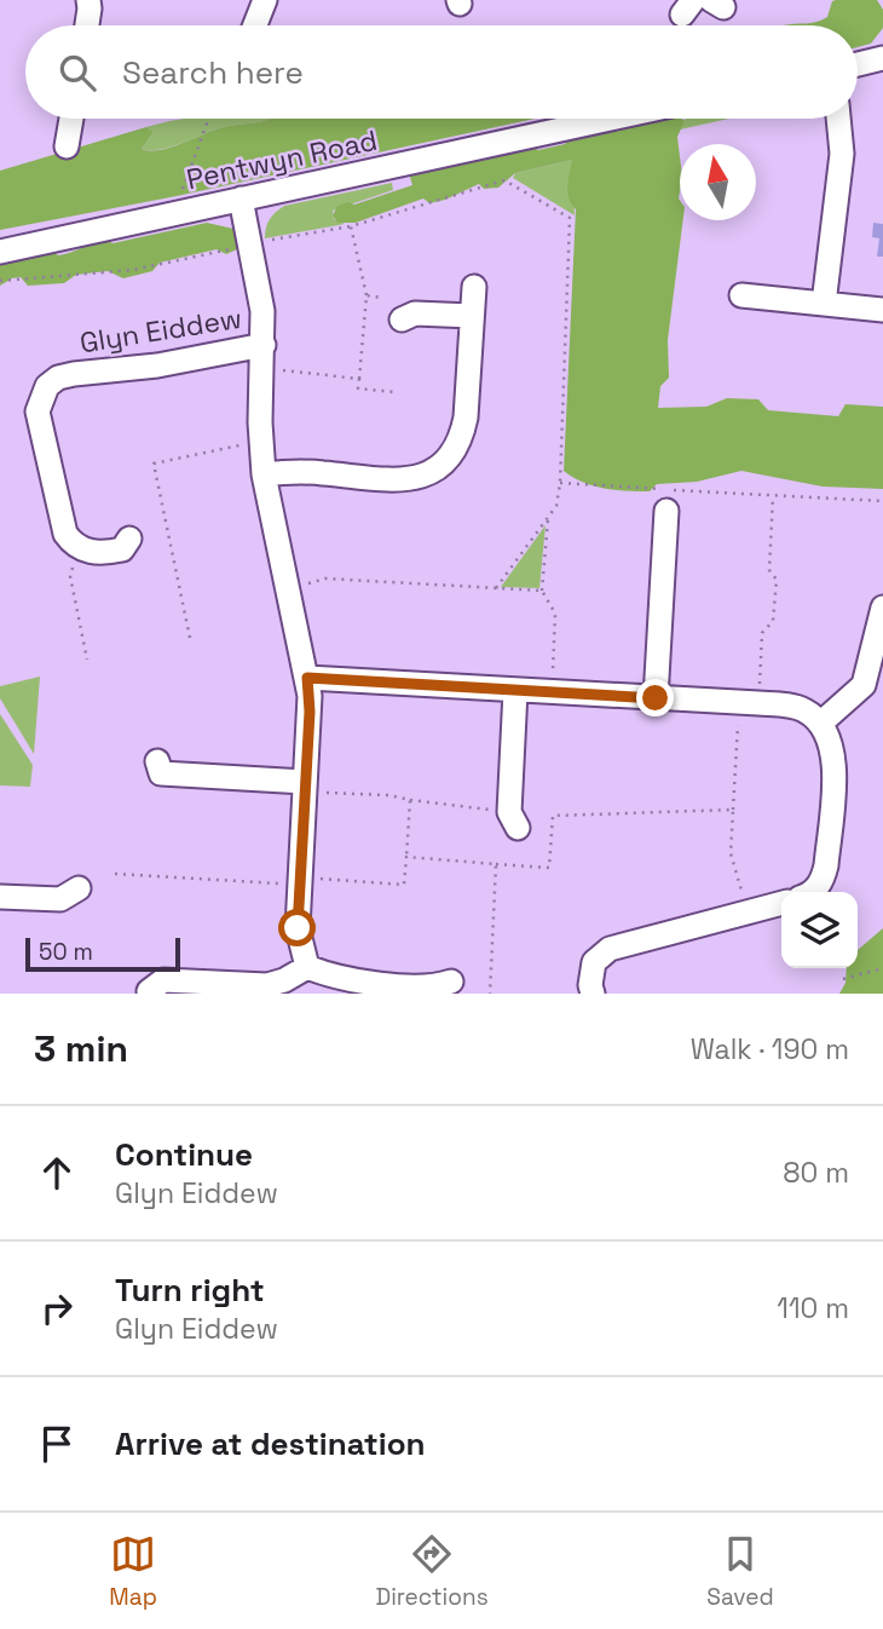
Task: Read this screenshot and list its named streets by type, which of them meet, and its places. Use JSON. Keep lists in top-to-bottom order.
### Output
{
  "streets": {
    "street": ["Pentwyn Road", "Glyn Eiddew"]
  },
  "crossings": [
    ["Pentwyn Road", "Glyn Eiddew"]
  ],
  "scale_bar": "50 m",
  "north": "top",
  "page": {
    "search": "Search here",
    "scale": "50 m",
    "heading": ["3 min", "Walk · 190 m"],
    "list": [
      ["Continue", "Glyn Eiddew", "80 m"],
      ["Turn right", "Glyn Eiddew", "110 m"],
      "Arrive at destination"
    ],
    "nav": ["Map", "Directions", "Saved"]
  }
}
